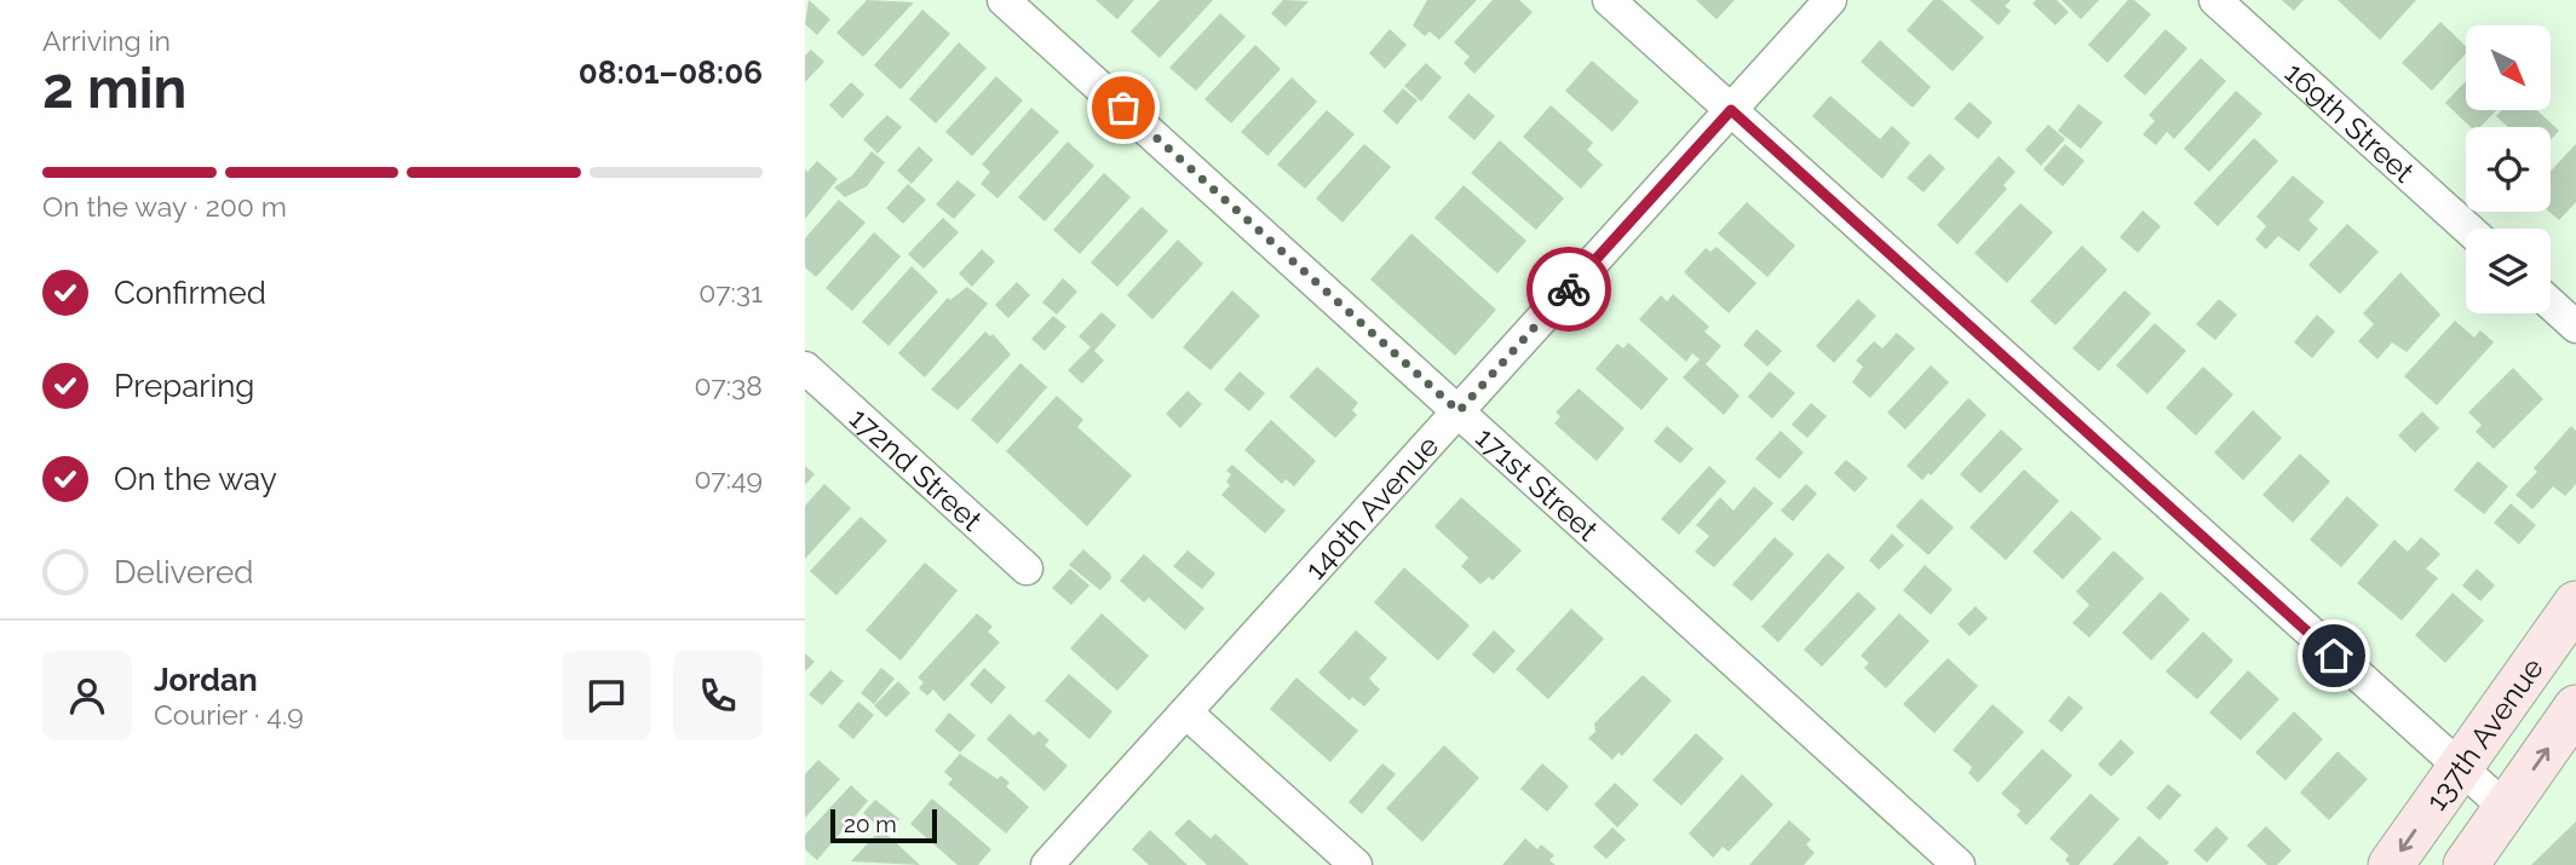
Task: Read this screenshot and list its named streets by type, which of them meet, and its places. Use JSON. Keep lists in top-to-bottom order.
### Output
{
  "streets": {
    "street": [
      "169th Street",
      "172nd Street",
      "171st Street",
      "140th Avenue",
      "137th Avenue"
    ]
  },
  "crossings": [
    ["171st Street", "140th Avenue"]
  ],
  "scale_bar": "20 m",
  "north": "bottom right",
  "page": {
    "heading": ["2 min", "Arriving in", "08:01–08:06"],
    "panel": ["Jordan", "Courier · 4.9"],
    "bar": "On the way · 200 m",
    "list": [
      ["Confirmed", "07:31"],
      ["Preparing", "07:38"],
      ["On the way", "07:49"],
      "Delivered"
    ],
    "scale": "20 m"
  }
}
